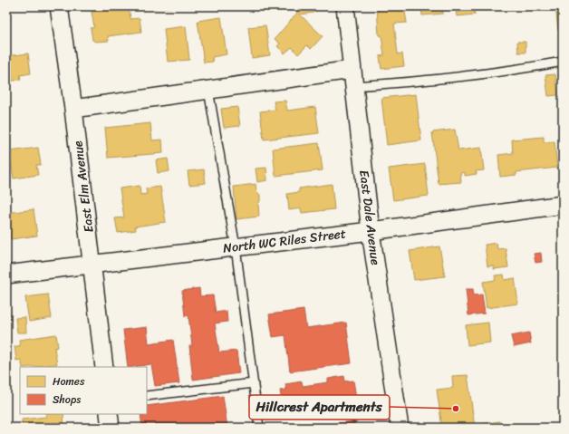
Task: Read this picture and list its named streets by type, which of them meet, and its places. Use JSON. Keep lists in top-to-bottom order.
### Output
{
  "streets": {
    "street": ["East Elm Avenue", "East Dale Avenue", "North WC Riles Street"]
  },
  "crossings": [
    ["East Elm Avenue", "North WC Riles Street"],
    ["East Dale Avenue", "North WC Riles Street"]
  ],
  "places": ["Hillcrest Apartments"],
  "legend": ["Homes", "Shops"]
}
